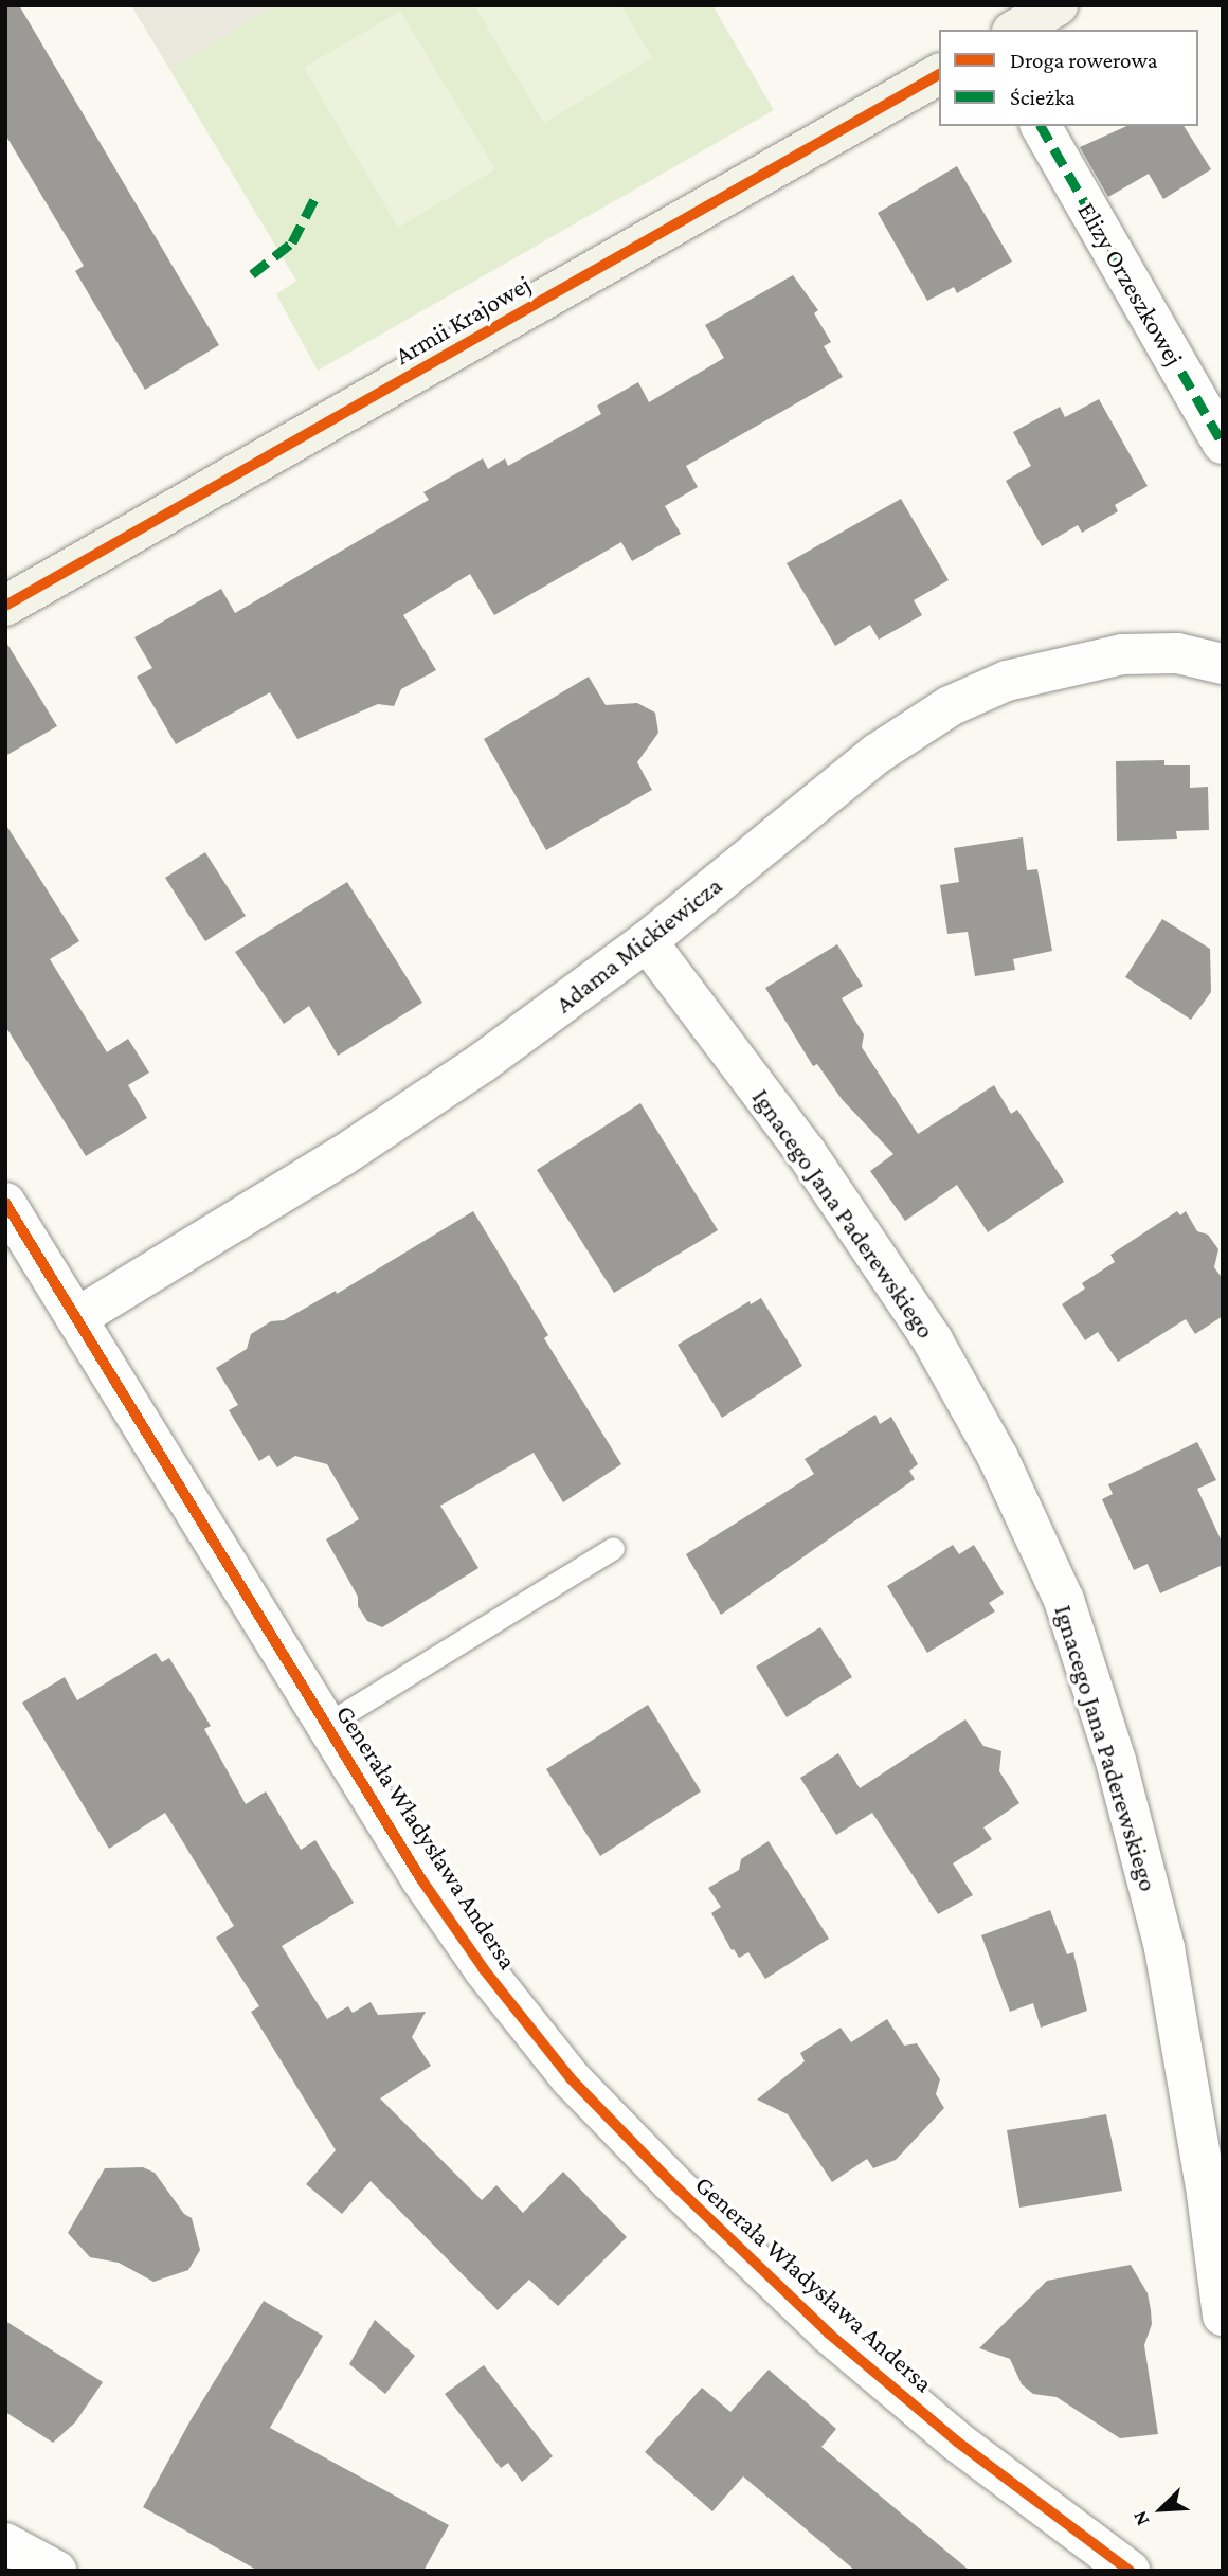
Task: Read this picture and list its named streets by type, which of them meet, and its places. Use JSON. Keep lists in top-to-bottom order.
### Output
{
  "streets": {
    "street": [
      "Elizy Orzeszkowej",
      "Armii Krajowej",
      "Adama Mickiewicza",
      "Ignacego Jana Paderewskiego",
      "Generała Władysława Andersa"
    ]
  },
  "crossings": [
    ["Adama Mickiewicza", "Ignacego Jana Paderewskiego"],
    ["Adama Mickiewicza", "Generała Władysława Andersa"]
  ],
  "legend": ["Droga rowerowa", "Ścieżka"],
  "north": "bottom left"
}
